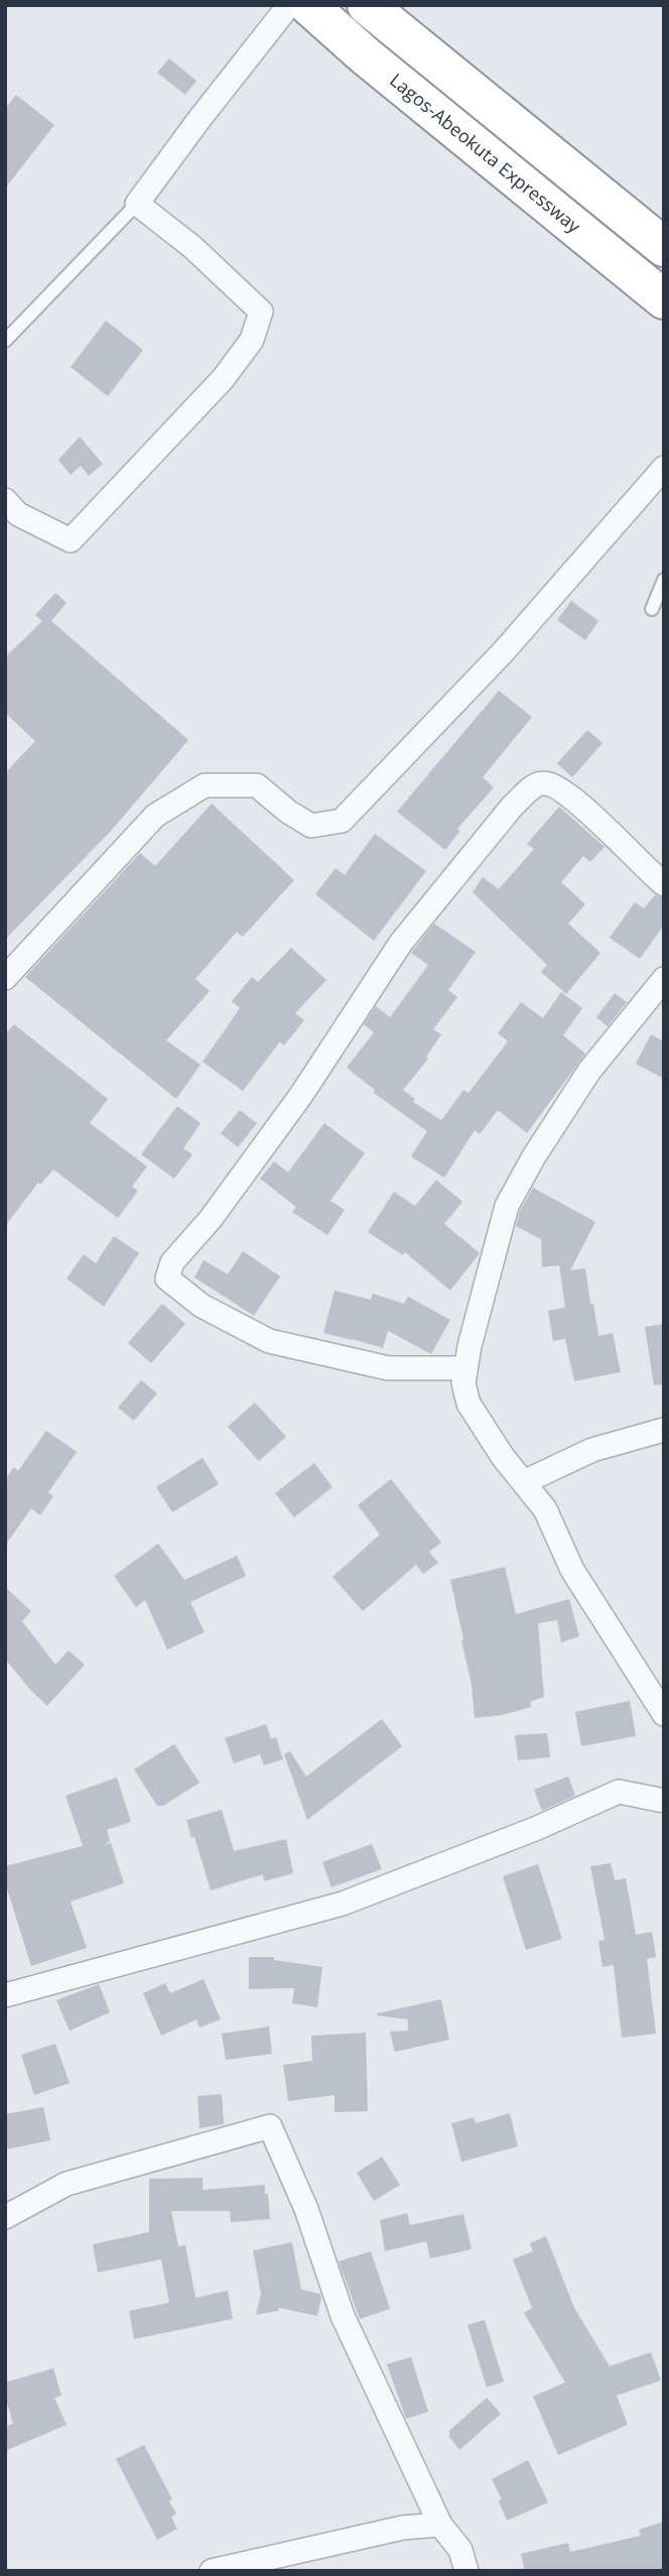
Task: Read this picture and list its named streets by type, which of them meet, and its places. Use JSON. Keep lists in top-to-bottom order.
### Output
{
  "streets": {
    "highway": ["Lagos-Abeokuta Expressway"]
  }
}
